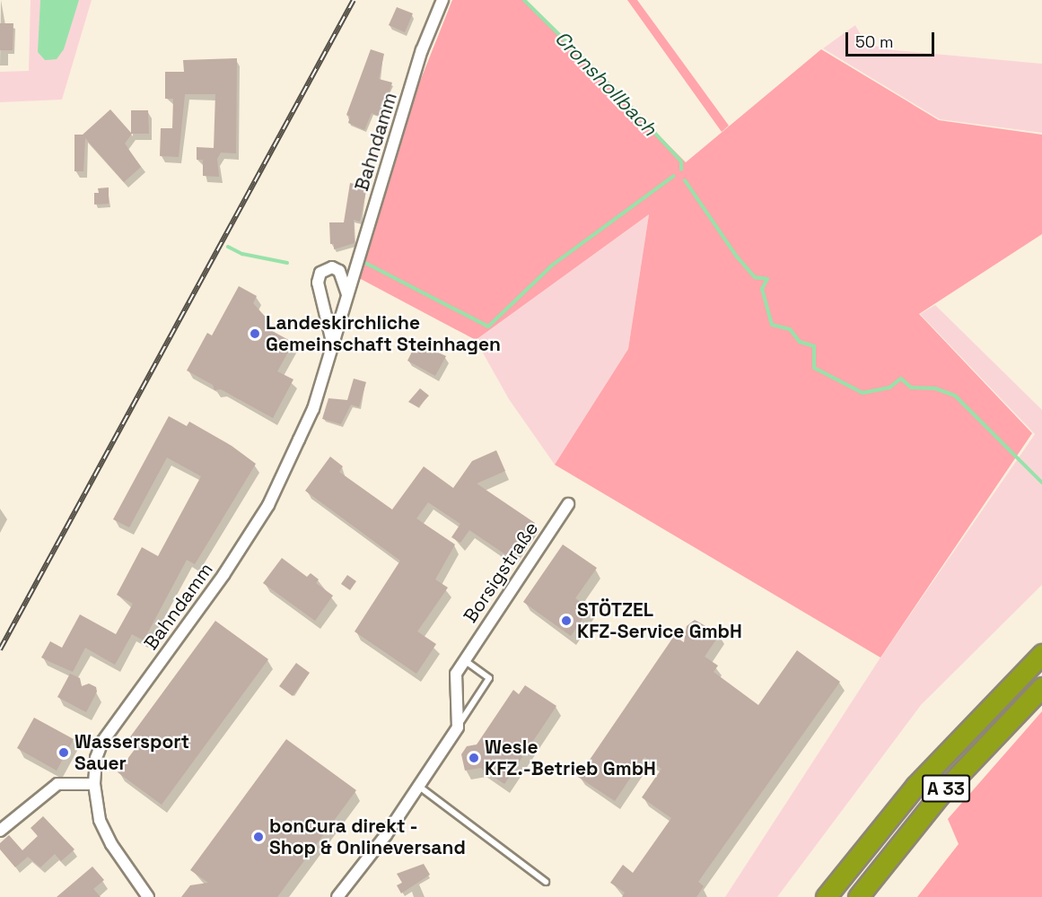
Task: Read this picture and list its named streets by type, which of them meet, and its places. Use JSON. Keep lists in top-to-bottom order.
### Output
{
  "streets": {
    "highway": ["A 33"],
    "street": ["Bahndamm", "Borsigstraße"]
  },
  "water": ["Cronshollbach"],
  "places": [
    "Landeskirchliche Gemeinschaft Steinhagen",
    "STÖTZEL KFZ-Service GmbH",
    "Wassersport Sauer",
    "Wesle KFZ.-Betrieb GmbH",
    "bonCura direkt - Shop & Onlineversand"
  ],
  "scale_bar": "50 m"
}
